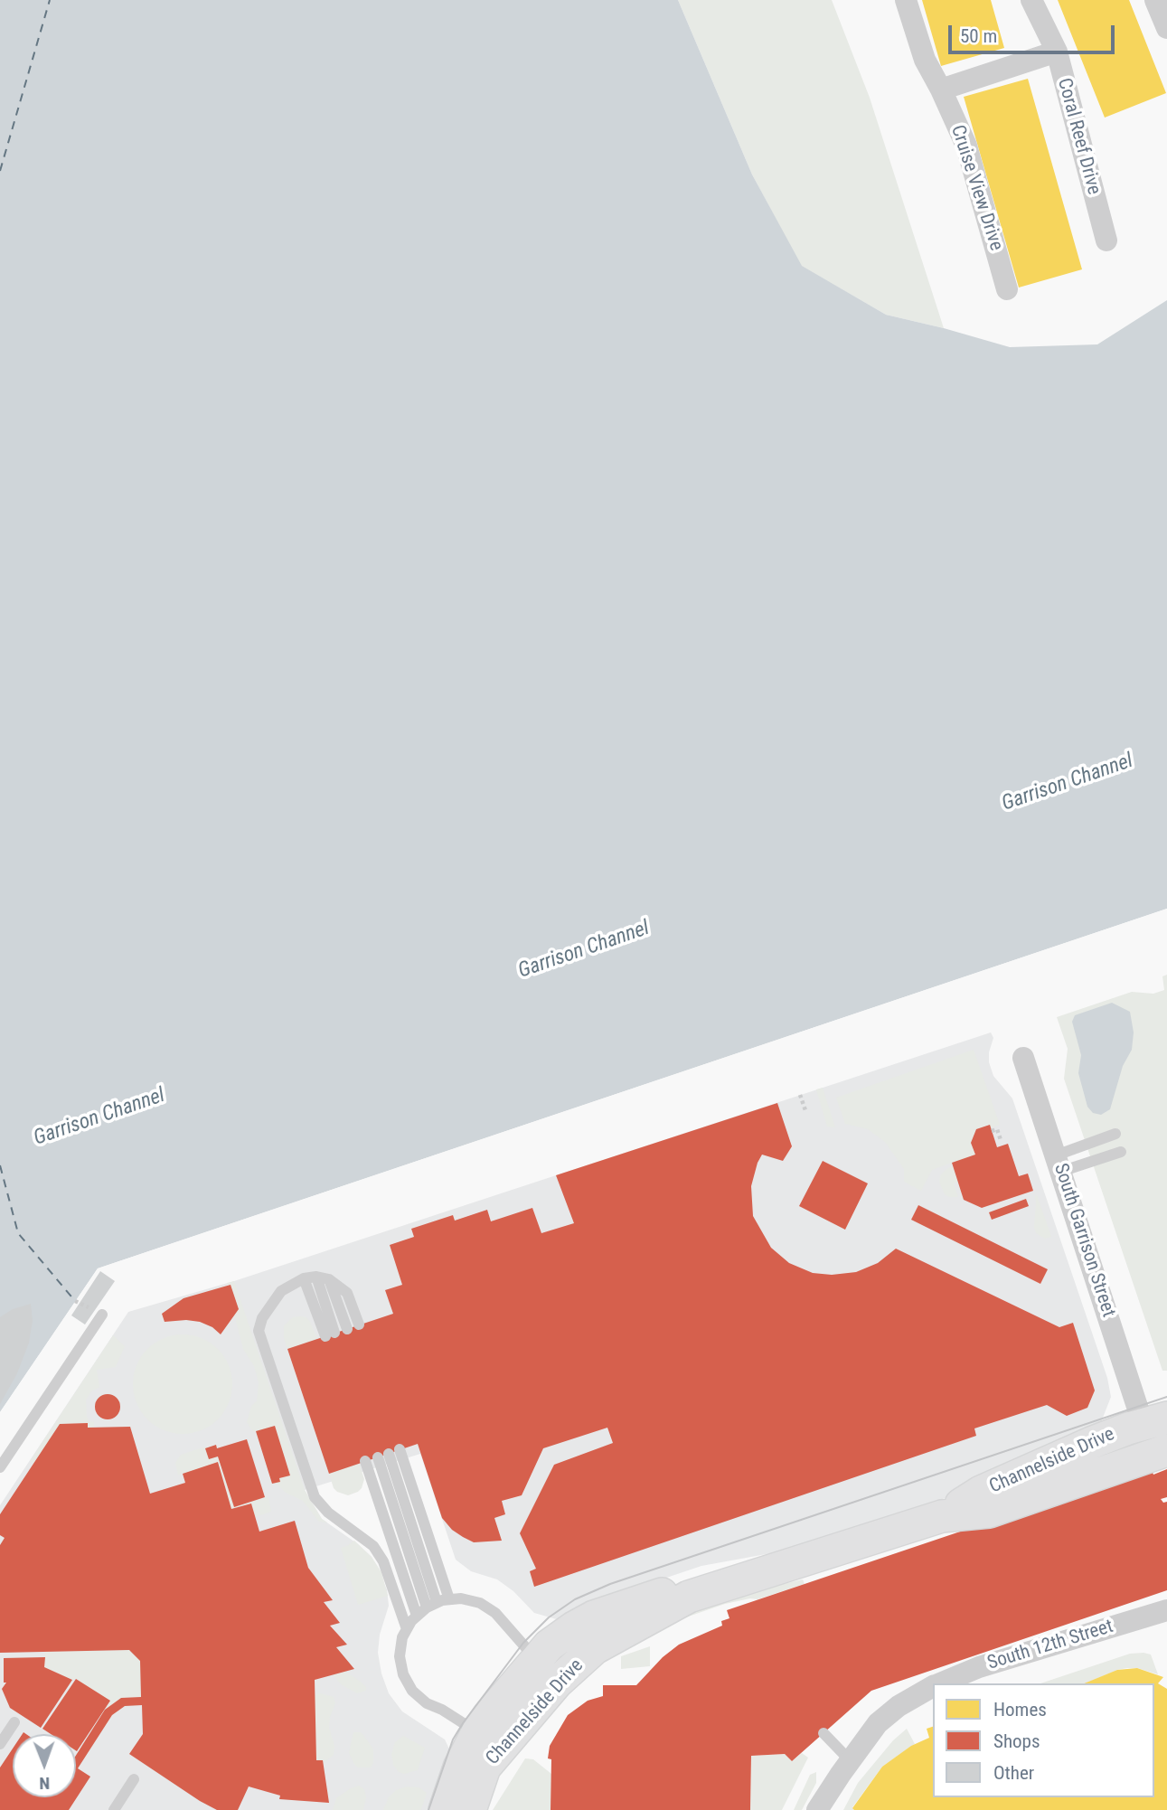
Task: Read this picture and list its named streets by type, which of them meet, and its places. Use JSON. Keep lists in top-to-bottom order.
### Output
{
  "streets": {
    "main road": ["Channelside Drive"],
    "street": [
      "Coral Reef Drive",
      "Cruise View Drive",
      "South Garrison Street",
      "South 12th Street"
    ]
  },
  "crossings": [
    ["South Garrison Street", "Channelside Drive"]
  ],
  "water": ["Garrison Channel"],
  "legend": ["Homes", "Shops", "Other"],
  "scale_bar": "50 m",
  "north": "bottom"
}
